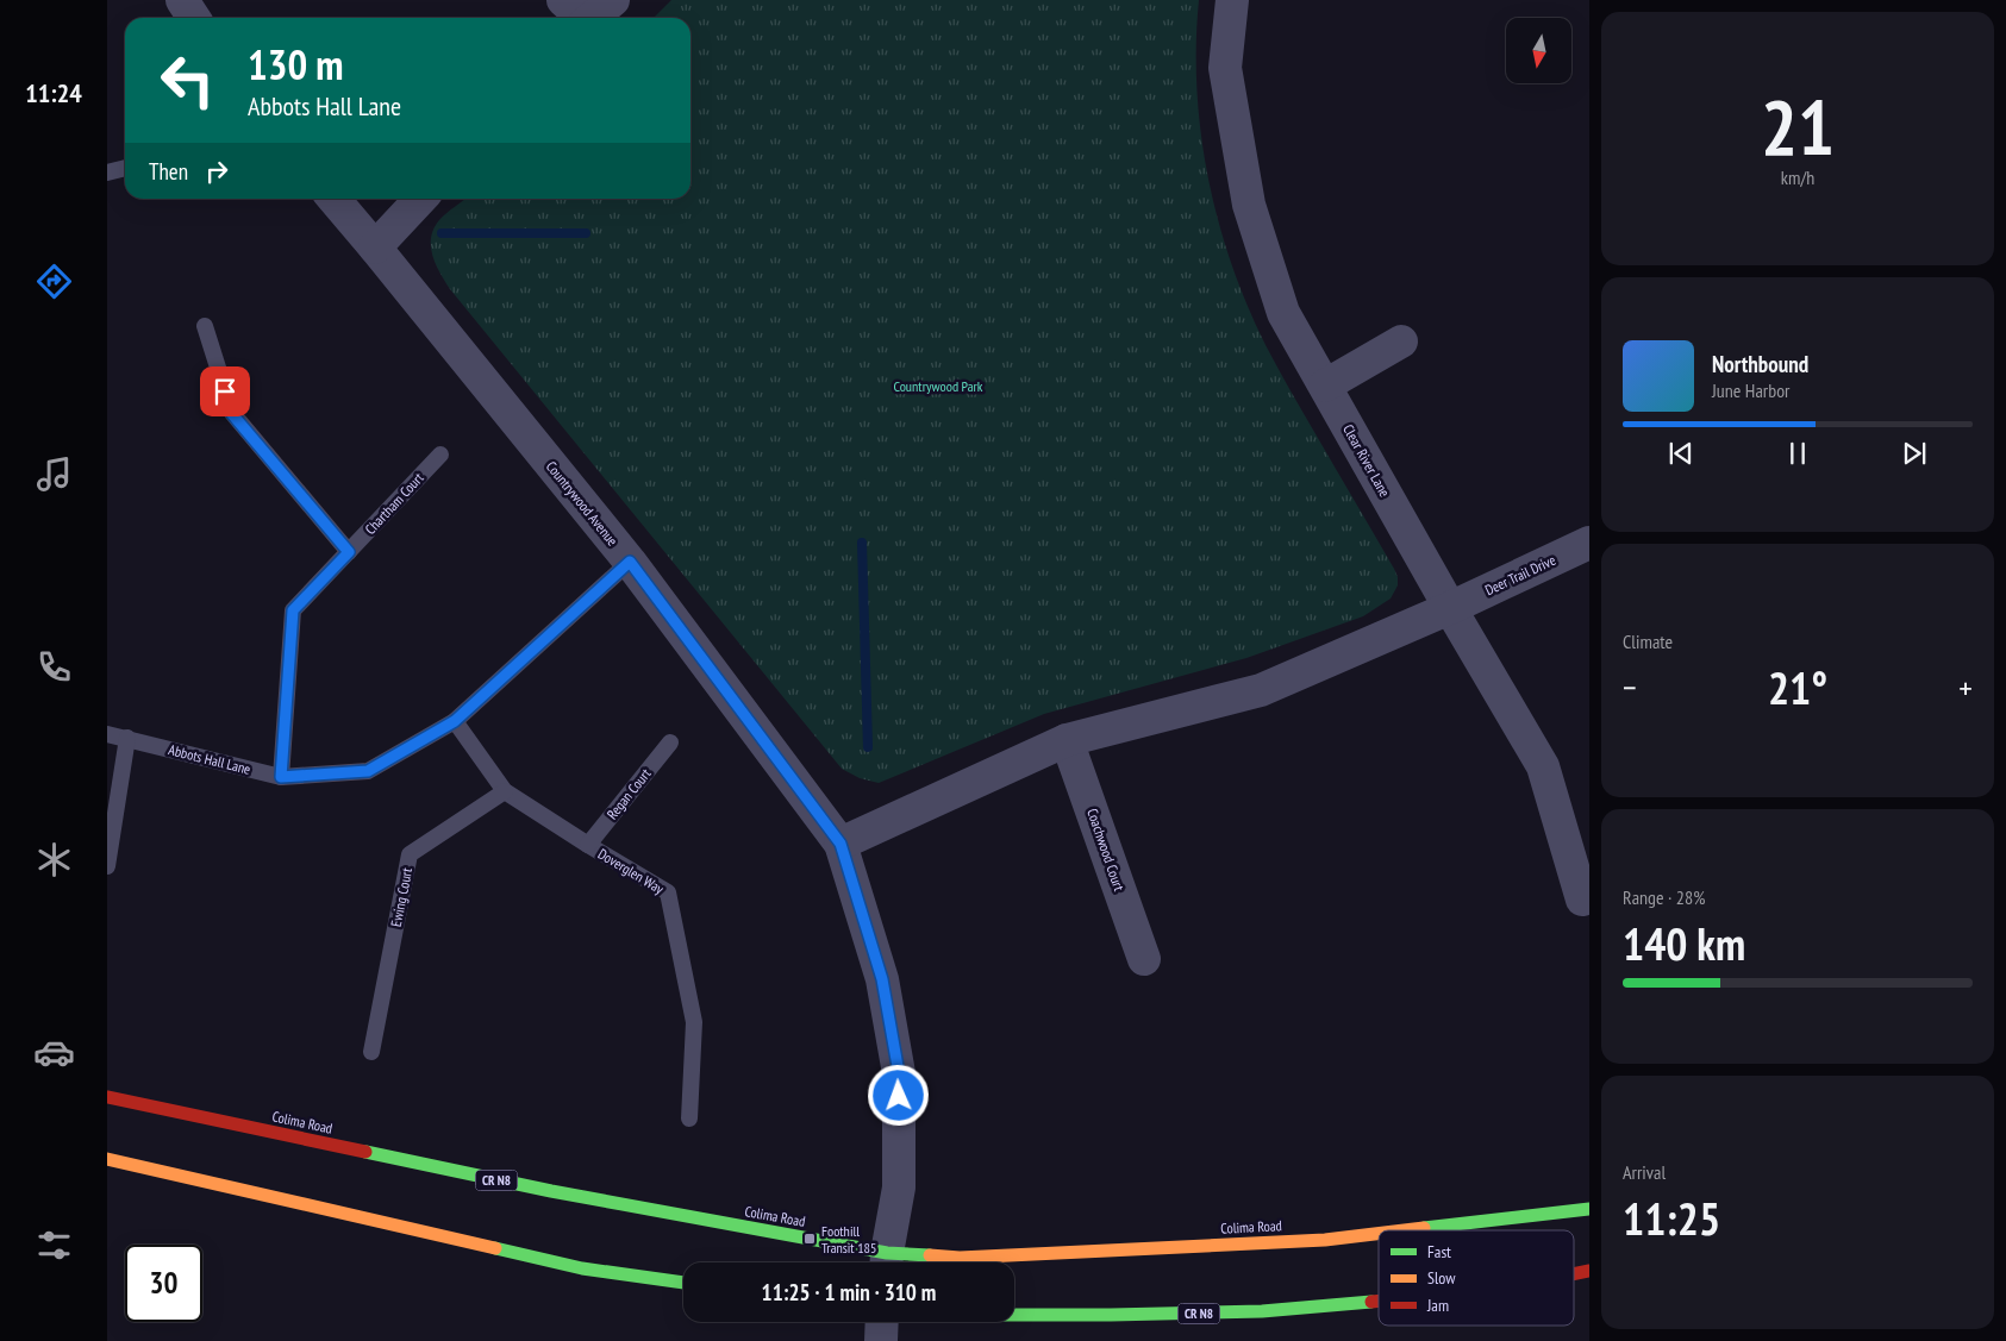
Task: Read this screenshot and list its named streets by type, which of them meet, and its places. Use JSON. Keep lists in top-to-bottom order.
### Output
{
  "streets": {
    "main road": ["Colima Road", "CR N8"],
    "street": [
      "Clear River Lane",
      "Countrywood Avenue",
      "Deer Trail Drive",
      "Coachwood Court"
    ],
    "lane": [
      "Chartham Court",
      "Abbots Hall Lane",
      "Regan Court",
      "Doverglen Way",
      "Ewing Court"
    ]
  },
  "crossings": [
    ["Clear River Lane", "Deer Trail Drive"],
    ["Chartham Court", "Abbots Hall Lane"],
    ["Countrywood Avenue", "Deer Trail Drive"],
    ["Countrywood Avenue", "Abbots Hall Lane"],
    ["Countrywood Avenue", "Colima Road"],
    ["Deer Trail Drive", "Coachwood Court"],
    ["Abbots Hall Lane", "Doverglen Way"],
    ["Regan Court", "Doverglen Way"],
    ["Doverglen Way", "Ewing Court"]
  ],
  "parks": ["Countrywood Park"],
  "places": {
    "transit": ["Foothill Transit 185"]
  },
  "legend": ["Fast", "Slow", "Jam"],
  "north": "bottom",
  "page": {
    "tabs": "11:24",
    "tile": [
      ["21", "km/h"],
      "Climate",
      ["Range · 28%", "140 km"],
      ["Arrival", "11:25"]
    ],
    "turn": ["130 m", "Abbots Hall Lane"],
    "then": "Then",
    "song": ["Northbound", "June Harbor"],
    "heat": ["−", "21°", "+"],
    "limit": "30",
    "trip": "11:25 · 1 min · 310 m"
  }
}
